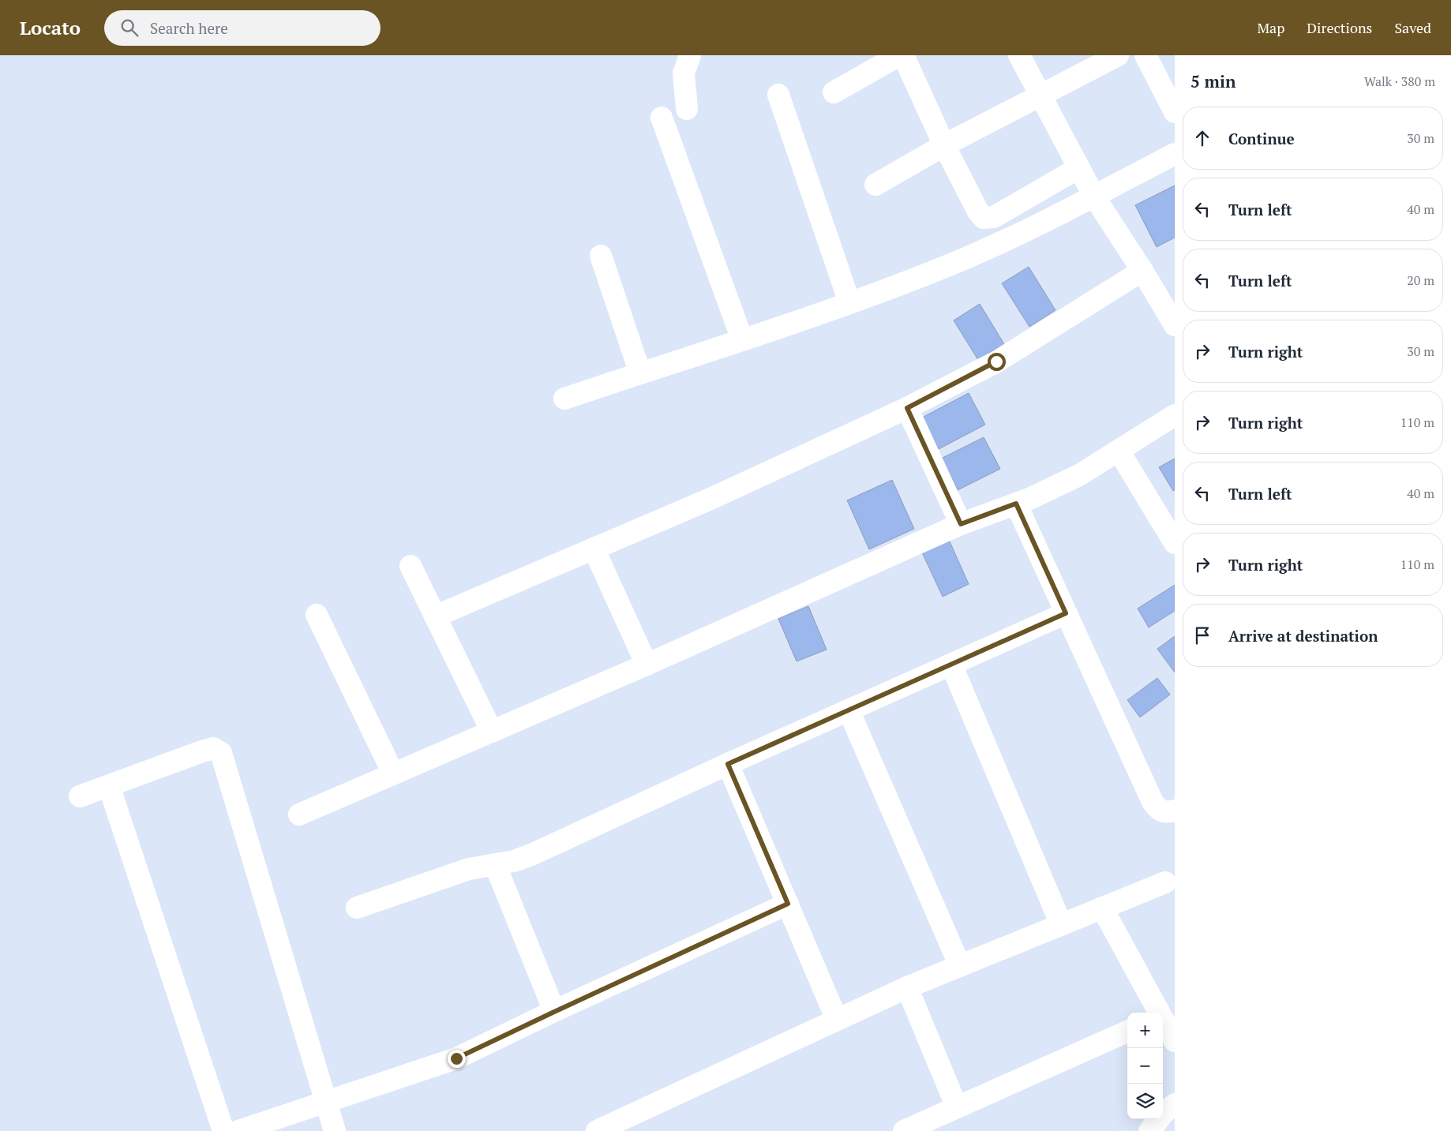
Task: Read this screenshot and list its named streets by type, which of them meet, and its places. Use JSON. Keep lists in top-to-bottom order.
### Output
{
  "page": {
    "header": "Locato",
    "search": "Search here",
    "nav": ["Map", "Directions", "Saved"],
    "heading": ["5 min", "Walk · 380 m"],
    "list": [
      ["Continue", "30 m"],
      ["Turn left", "40 m"],
      ["Turn left", "20 m"],
      ["Turn right", "30 m"],
      ["Turn right", "110 m"],
      ["Turn left", "40 m"],
      ["Turn right", "110 m"],
      "Arrive at destination"
    ],
    "map_buttons": ["+", "−"]
  }
}
